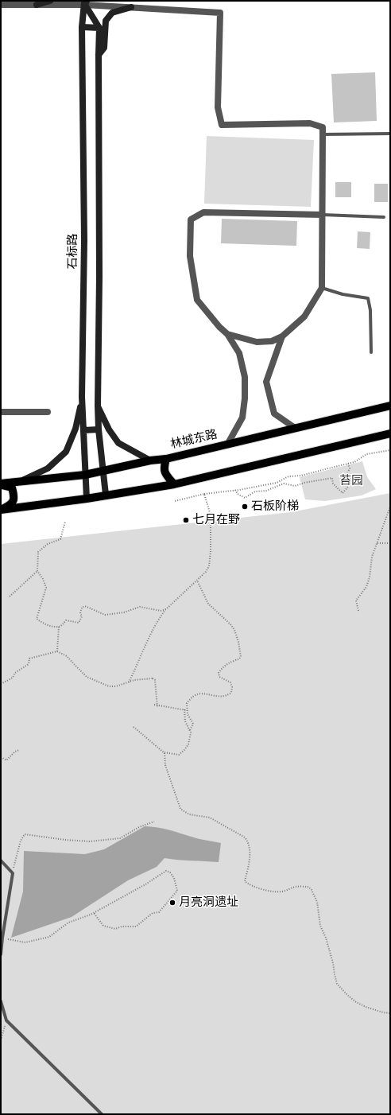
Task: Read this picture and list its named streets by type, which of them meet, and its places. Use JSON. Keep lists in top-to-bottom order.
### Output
{
  "streets": {
    "main road": ["石标路", "林城东路"]
  },
  "crossings": [
    ["石标路", "林城东路"]
  ],
  "parks": ["苔园"],
  "places": ["石板阶梯", "七月在野", "月亮洞遗址"]
}
